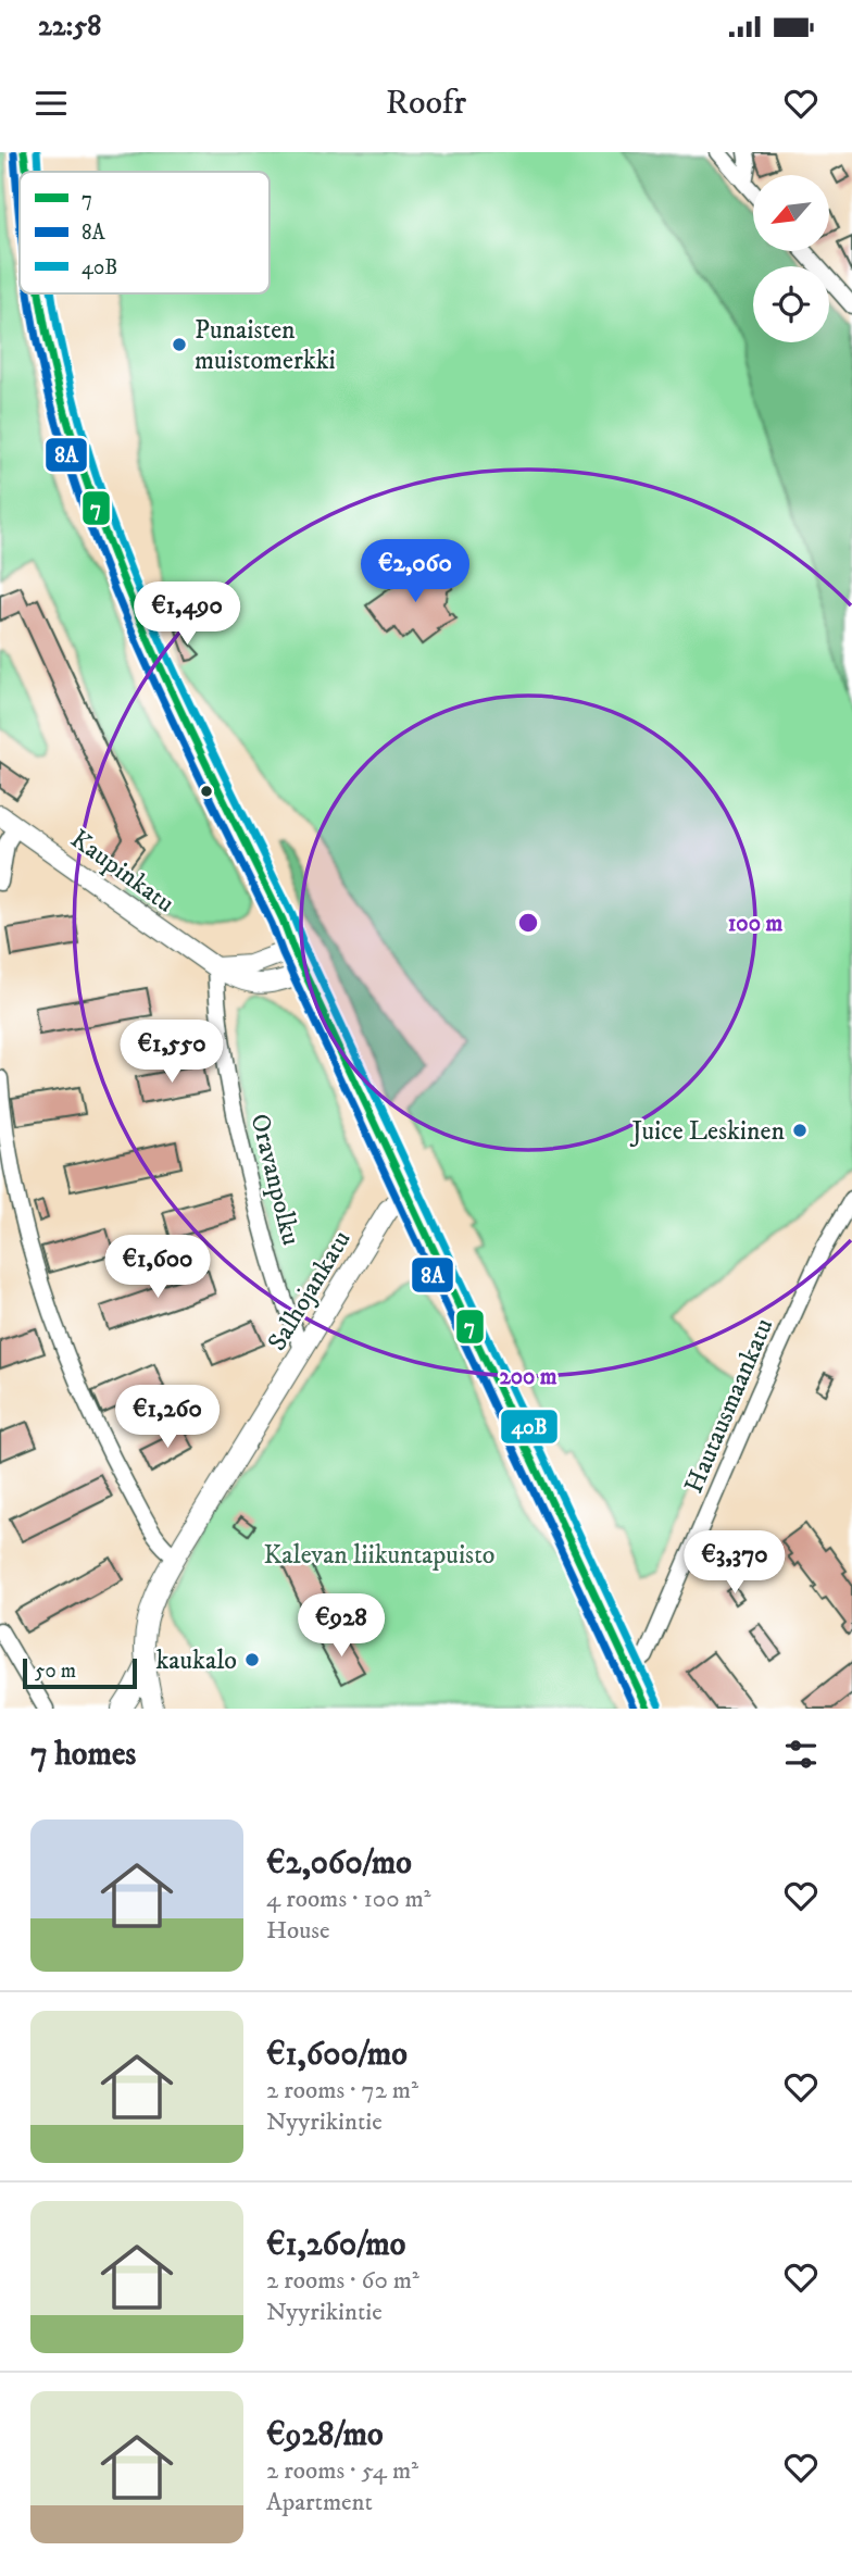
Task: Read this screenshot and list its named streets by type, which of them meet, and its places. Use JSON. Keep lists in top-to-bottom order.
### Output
{
  "streets": {
    "street": [
      "Kaupinkatu",
      "Oravanpolku",
      "Salhojankatu",
      "Hautausmaankatu"
    ]
  },
  "crossings": [
    ["Kaupinkatu", "Oravanpolku"],
    ["Oravanpolku", "Salhojankatu"]
  ],
  "parks": ["Kalevan liikuntapuisto"],
  "places": ["Punaisten muistomerkki", "Juice Leskinen", "kaukalo"],
  "lines": ["transit line 7", "transit line 40B", "transit line 8A"],
  "legend": ["7", "8A", "40B"],
  "scale_bar": "50 m",
  "north": "bottom left",
  "page": {
    "status": "22:58",
    "header": "Roofr",
    "price": [
      "€2,060",
      "€1,490",
      "€1,550",
      "€1,600",
      "€1,260",
      "€3,370",
      "€928"
    ],
    "scale": "50 m",
    "heading": "7 homes",
    "list": [
      {
        "name": "€2,060/mo",
        "note": "4 rooms · 100 m² · House"
      },
      {
        "name": "€1,600/mo",
        "note": "2 rooms · 72 m² · Nyyrikintie"
      },
      {
        "name": "€1,260/mo",
        "note": "2 rooms · 60 m² · Nyyrikintie"
      },
      {
        "name": "€928/mo",
        "note": "2 rooms · 54 m² · Apartment"
      }
    ]
  },
  "rings": ["100 m", "200 m"]
}
